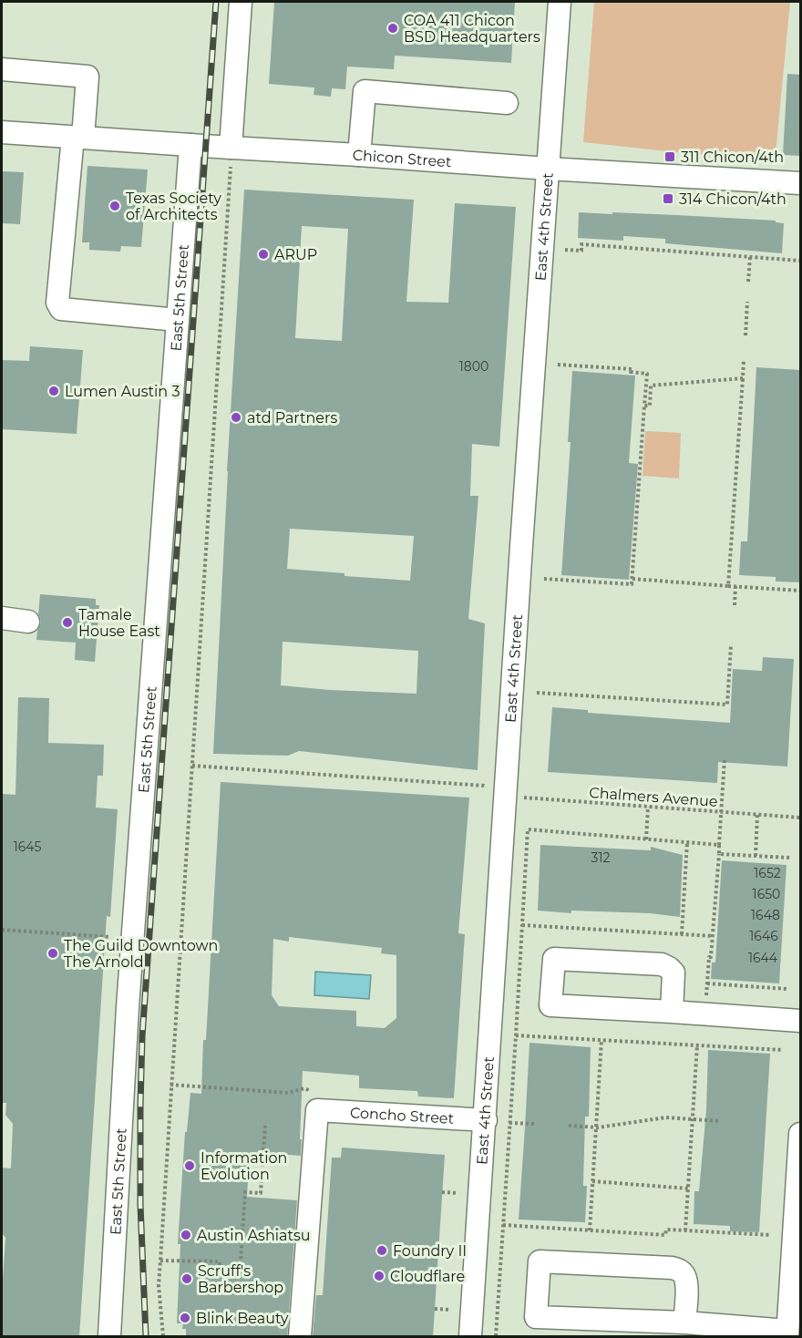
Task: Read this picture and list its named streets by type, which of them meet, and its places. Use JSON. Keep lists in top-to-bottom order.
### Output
{
  "streets": {
    "street": [
      "Chicon Street",
      "East 4th Street",
      "East 5th Street",
      "Concho Street"
    ],
    "path": ["Chalmers Avenue"]
  },
  "crossings": [
    ["Chicon Street", "East 4th Street"],
    ["Chicon Street", "East 5th Street"],
    ["East 4th Street", "Chalmers Avenue"],
    ["East 4th Street", "Concho Street"]
  ],
  "places": {
    "other": [
      "COA 411 Chicon BSD Headquarters",
      "Texas Society of Architects",
      "ARUP",
      "Lumen Austin 3",
      "atd Partners",
      "Tamale House East",
      "The Guild Downtown The Arnold",
      "Information Evolution",
      "Austin Ashiatsu",
      "Foundry II",
      "Cloudflare",
      "Scruff's Barbershop",
      "Blink Beauty"
    ],
    "transit": ["311 Chicon/4th", "314 Chicon/4th"]
  },
  "house_numbers": [
    "1800",
    "1645",
    "312",
    "1652",
    "1650",
    "1648",
    "1646",
    "1644"
  ]
}
